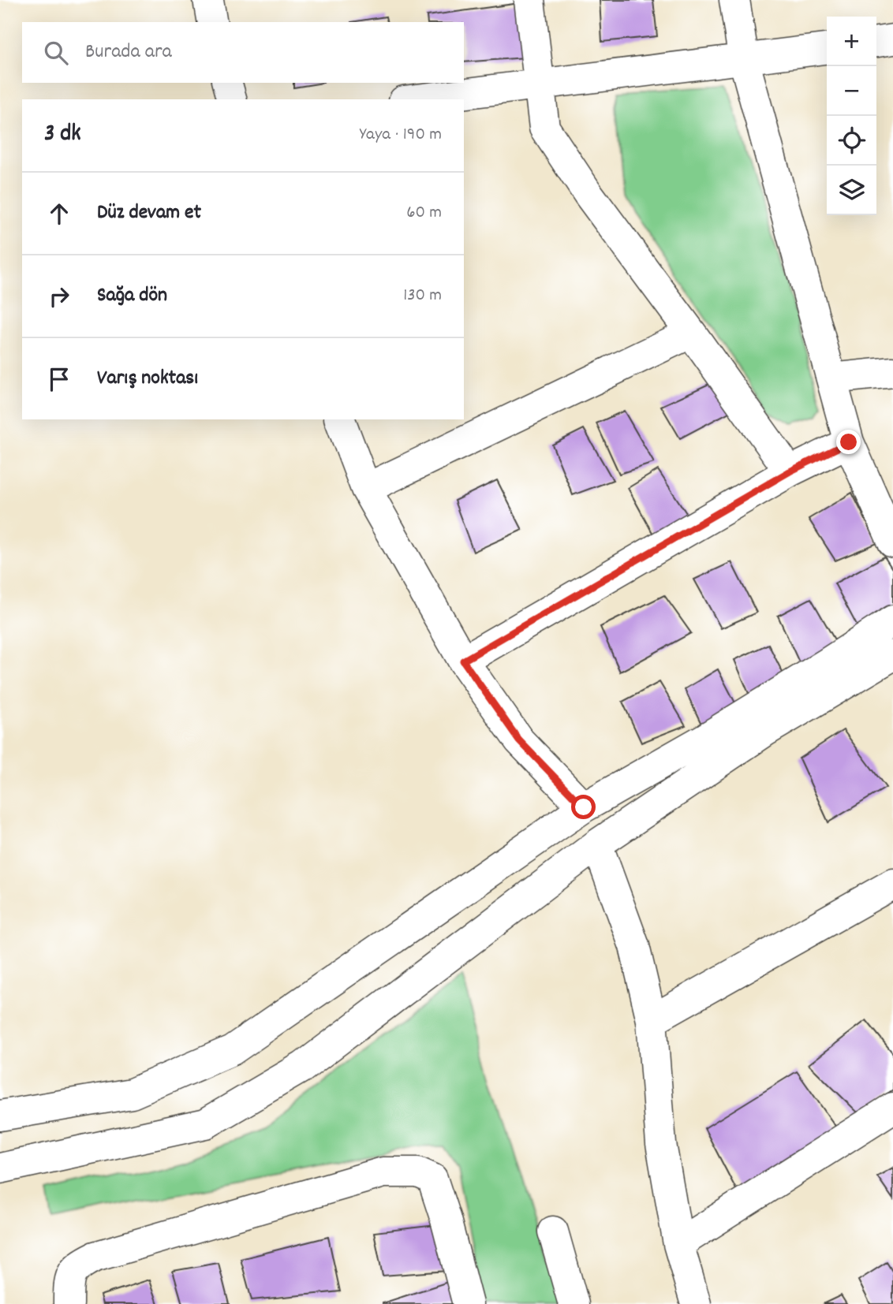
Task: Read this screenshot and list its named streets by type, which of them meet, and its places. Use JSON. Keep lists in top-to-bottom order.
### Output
{
  "page": {
    "map_buttons": ["+", "−"],
    "search": "Burada ara",
    "heading": ["3 dk", "Yaya · 190 m"],
    "list": [
      ["Düz devam et", "60 m"],
      ["Sağa dön", "130 m"],
      "Varış noktası"
    ]
  }
}
